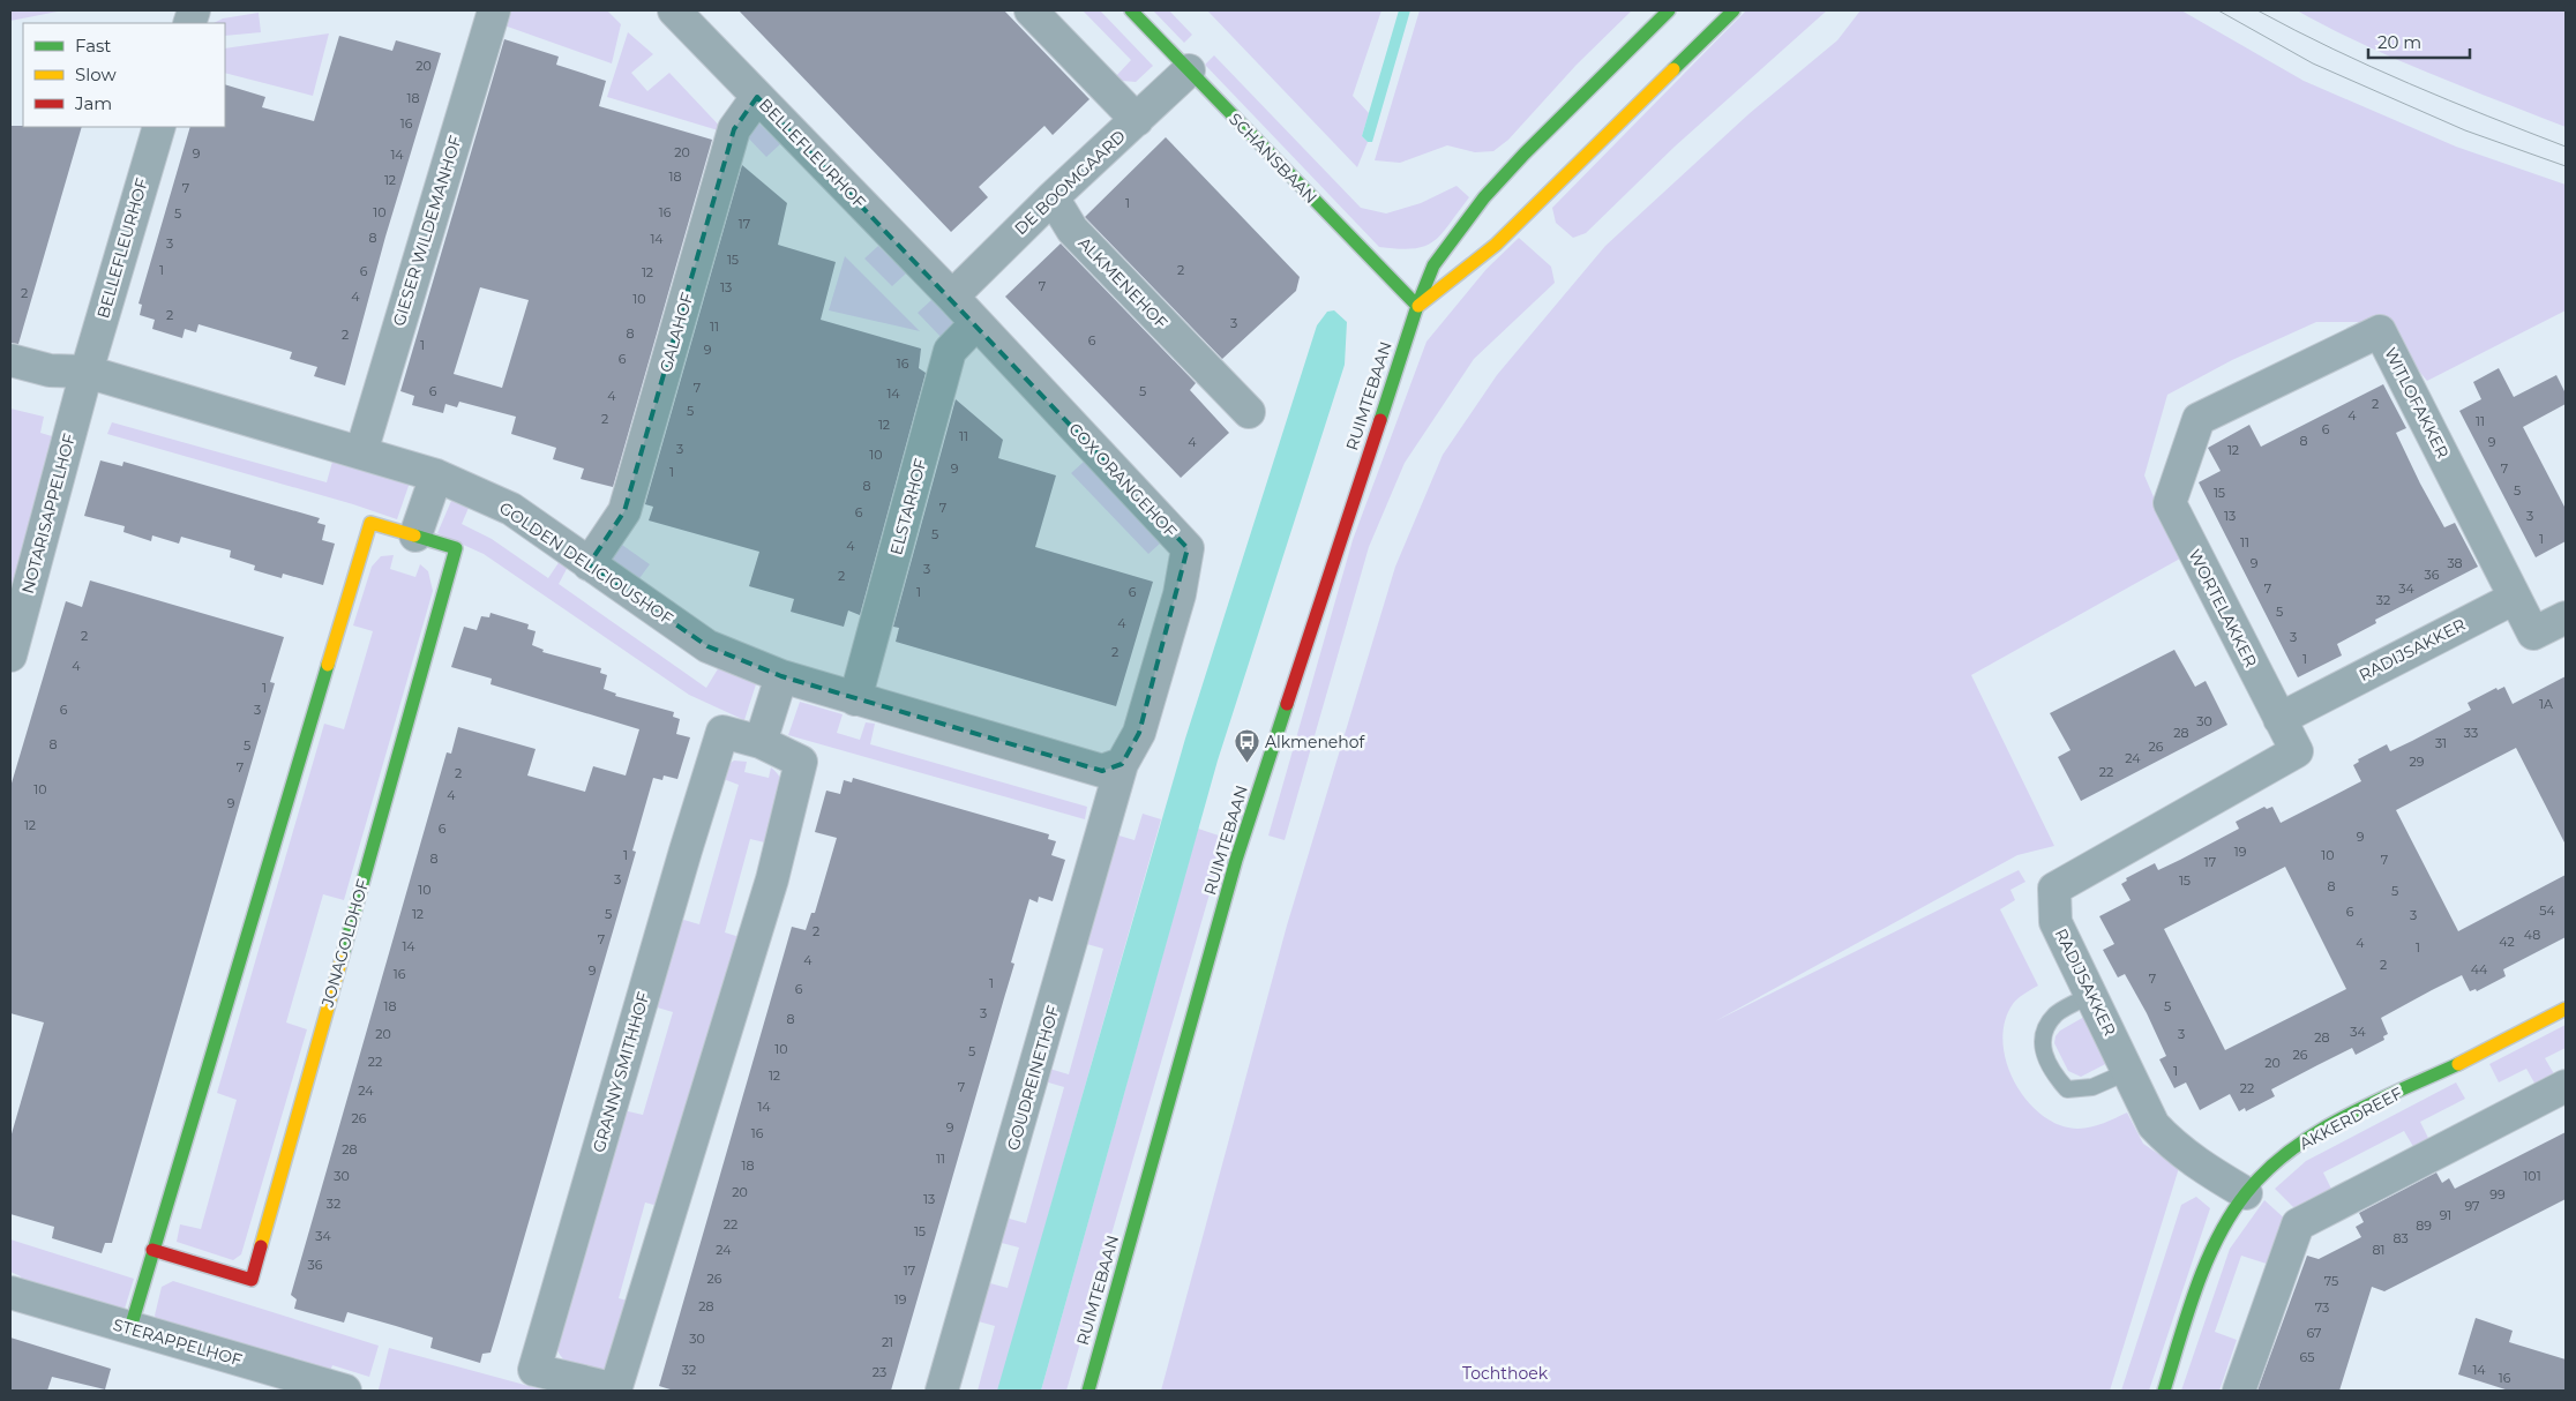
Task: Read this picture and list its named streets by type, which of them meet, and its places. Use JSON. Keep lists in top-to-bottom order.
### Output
{
  "streets": {
    "street": [
      "BELLEFLEURHOF",
      "SCHANSBAAN",
      "DE BOOMGAARD",
      "GIESER WILDEMANHOF",
      "ALKMENEHOF",
      "GALAHOF",
      "RUIMTEBAAN",
      "WITLOFAKKER",
      "COX ORANGEHOF",
      "ELSTARHOF",
      "NOTARISAPPELHOF",
      "GOLDEN DELICIOUSHOF",
      "WORTELAKKER",
      "RADIJSAKKER",
      "JONAGOLDHOF",
      "GRANNY SMITHHOF",
      "GOUDREINETHOF",
      "AKKERDREEF",
      "STERAPPELHOF"
    ]
  },
  "crossings": [
    ["BELLEFLEURHOF", "DE BOOMGAARD"],
    ["BELLEFLEURHOF", "GALAHOF"],
    ["BELLEFLEURHOF", "COX ORANGEHOF"],
    ["BELLEFLEURHOF", "NOTARISAPPELHOF"],
    ["BELLEFLEURHOF", "GOLDEN DELICIOUSHOF"],
    ["SCHANSBAAN", "DE BOOMGAARD"],
    ["SCHANSBAAN", "RUIMTEBAAN"],
    ["DE BOOMGAARD", "ALKMENEHOF"],
    ["DE BOOMGAARD", "COX ORANGEHOF"],
    ["GIESER WILDEMANHOF", "GOLDEN DELICIOUSHOF"],
    ["GALAHOF", "GOLDEN DELICIOUSHOF"],
    ["WITLOFAKKER", "WORTELAKKER"],
    ["WITLOFAKKER", "RADIJSAKKER"],
    ["COX ORANGEHOF", "ELSTARHOF"],
    ["COX ORANGEHOF", "GOLDEN DELICIOUSHOF"],
    ["COX ORANGEHOF", "GOUDREINETHOF"],
    ["ELSTARHOF", "GOLDEN DELICIOUSHOF"],
    ["NOTARISAPPELHOF", "GOLDEN DELICIOUSHOF"],
    ["GOLDEN DELICIOUSHOF", "GOUDREINETHOF"],
    ["WORTELAKKER", "RADIJSAKKER"],
    ["RADIJSAKKER", "AKKERDREEF"],
    ["JONAGOLDHOF", "STERAPPELHOF"]
  ],
  "parks": ["Tochthoek"],
  "places": {
    "bus stop": ["Alkmenehof"]
  },
  "house_numbers": [
    "20",
    "18",
    "16",
    "20",
    "9",
    "14",
    "18",
    "12",
    "7",
    "1",
    "10",
    "16",
    "5",
    "17",
    "8",
    "14",
    "3",
    "15",
    "1",
    "2",
    "6",
    "12",
    "7",
    "13",
    "2",
    "4",
    "10",
    "2",
    "3",
    "11",
    "8",
    "2",
    "6",
    "1",
    "9",
    "6",
    "16",
    "7",
    "6",
    "5",
    "14",
    "4",
    "2",
    "5",
    "4",
    "2",
    "11",
    "12",
    "6",
    "11",
    "8",
    "4",
    "9",
    "3",
    "12",
    "10",
    "9",
    "7",
    "1",
    "8",
    "5",
    "15",
    "7",
    "6",
    "13",
    "3",
    "5",
    "1",
    "11",
    "4",
    "9",
    "38",
    "3",
    "36",
    "2",
    "7",
    "34",
    "1",
    "6",
    "32",
    "5",
    "4",
    "2",
    "3",
    "2",
    "1",
    "4",
    "1",
    "1A",
    "6",
    "3",
    "30",
    "28",
    "33",
    "31",
    "8",
    "5",
    "26",
    "24",
    "29",
    "7",
    "22",
    "2",
    "10",
    "4",
    "9",
    "12",
    "6",
    "9",
    "19",
    "1",
    "10",
    "8",
    "7",
    "17",
    "3",
    "15",
    "8",
    "10",
    "5",
    "54",
    "6",
    "12",
    "5",
    "3",
    "2",
    "48",
    "7",
    "42",
    "4",
    "14",
    "1",
    "4",
    "2",
    "44",
    "9",
    "16",
    "7",
    "1",
    "6",
    "18",
    "5",
    "3",
    "8",
    "34",
    "20",
    "3",
    "28",
    "10",
    "5",
    "26",
    "22",
    "20",
    "1",
    "12",
    "7",
    "22",
    "24",
    "14",
    "26",
    "9",
    "16",
    "28",
    "11",
    "18",
    "30",
    "101",
    "20",
    "99",
    "13",
    "32",
    "97",
    "91",
    "22",
    "89",
    "15",
    "34",
    "83",
    "24",
    "81",
    "36",
    "17",
    "26",
    "75",
    "19",
    "28",
    "73",
    "67",
    "30",
    "21",
    "65",
    "32",
    "14",
    "23",
    "16"
  ],
  "legend": ["Fast", "Slow", "Jam"],
  "scale_bar": "20 m"
}
